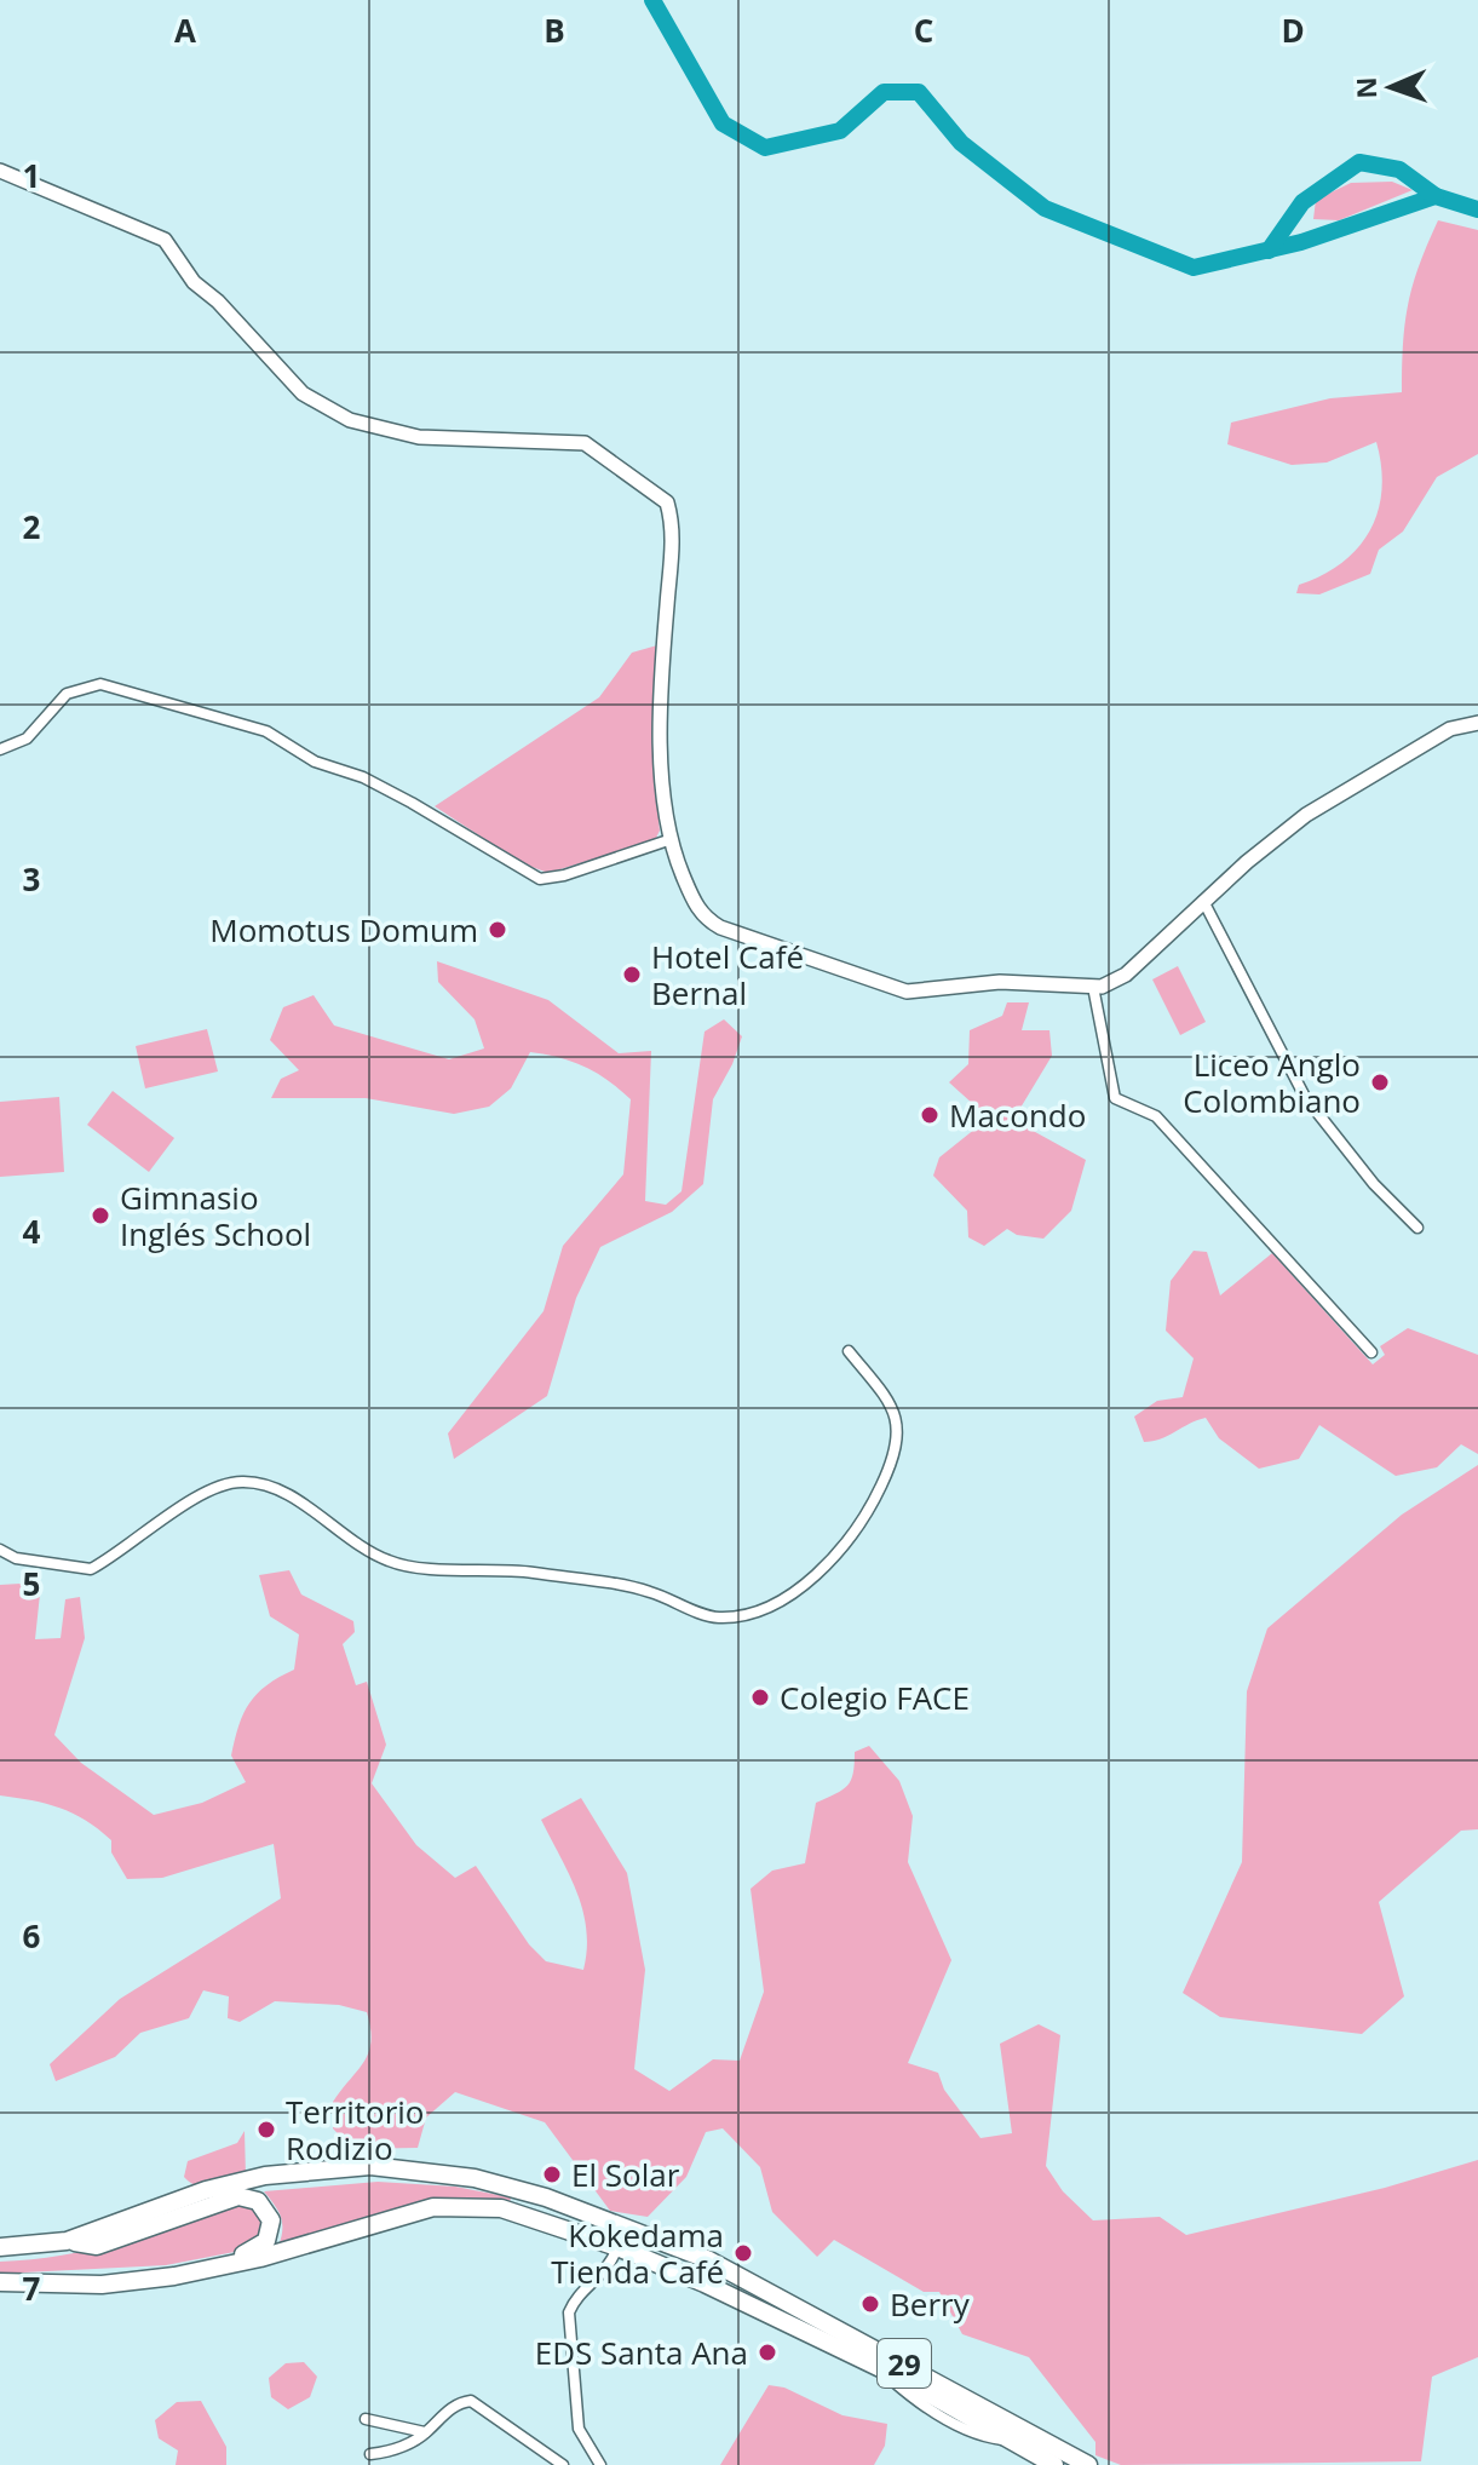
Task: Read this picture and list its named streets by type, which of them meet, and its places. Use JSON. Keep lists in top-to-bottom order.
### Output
{
  "streets": {
    "highway": ["29"]
  },
  "places": [
    "Momotus Domum",
    "Hotel Café Bernal",
    "Liceo Anglo Colombiano",
    "Macondo",
    "Gimnasio Inglés School",
    "Colegio FACE",
    "Territorio Rodizio",
    "El Solar",
    "Kokedama Tienda Café",
    "Berry",
    "EDS Santa Ana"
  ],
  "north": "left",
  "grid": {
    "columns": [
      "A",
      "B",
      "C",
      "D"
    ],
    "rows": [
      "1",
      "2",
      "3",
      "4",
      "5",
      "6",
      "7"
    ]
  }
}
